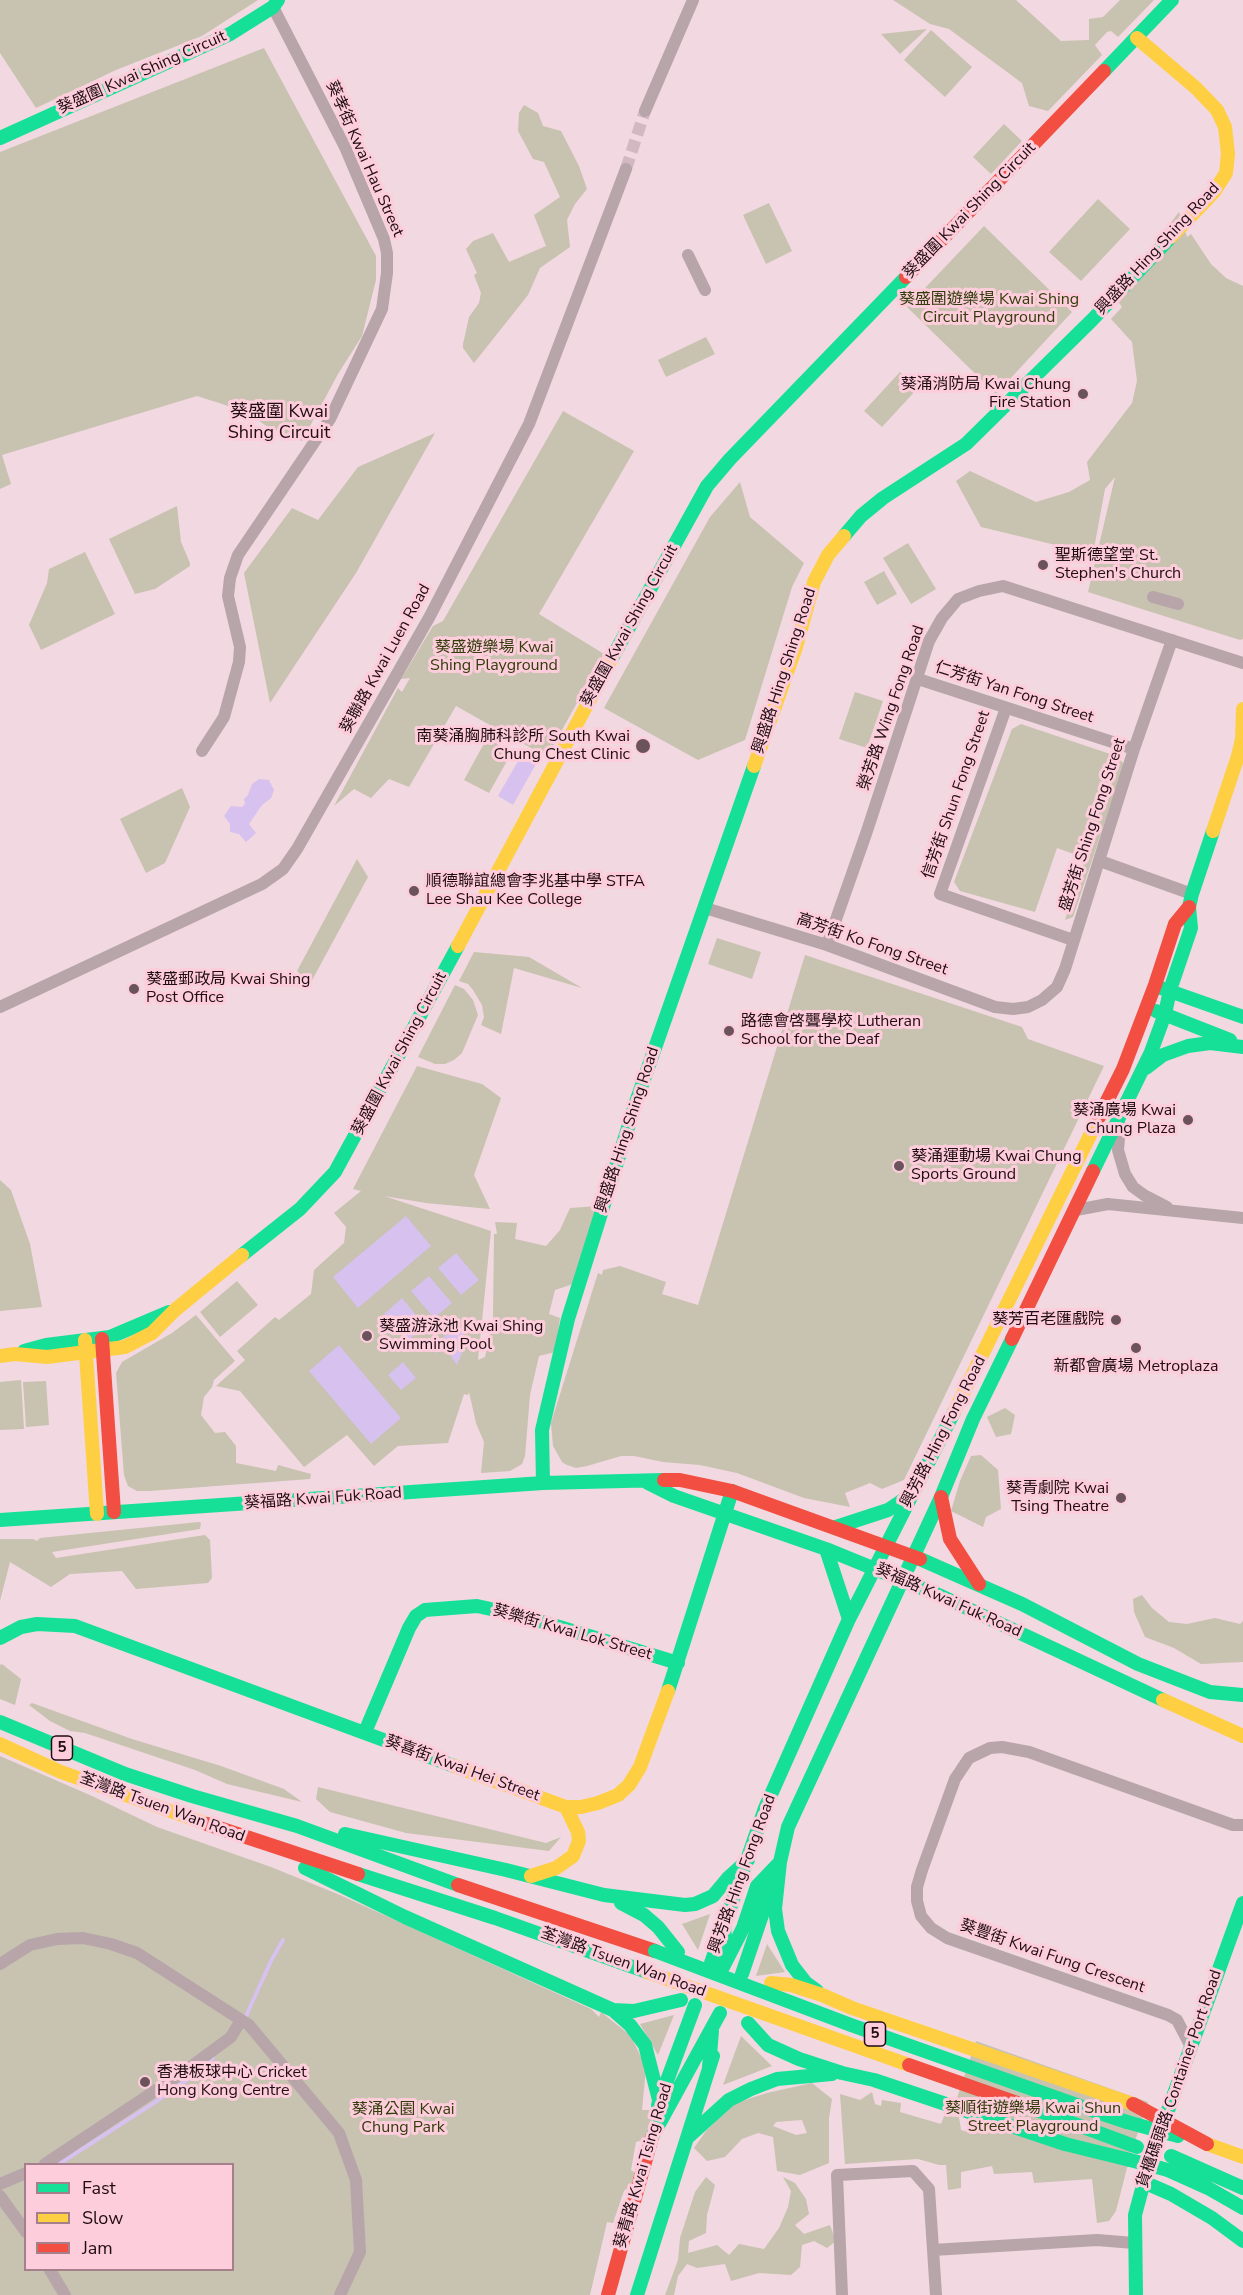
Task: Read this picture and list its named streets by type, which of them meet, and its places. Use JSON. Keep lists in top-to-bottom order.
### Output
{
  "streets": {
    "main road": [
      "葵盛圍 Kwai Shing Circuit",
      "興盛路 Hing Shing Road",
      "興芳路 Hing Fong Road",
      "葵福路 Kwai Fuk Road",
      "葵樂街 Kwai Lok Street",
      "5",
      "葵喜街 Kwai Hei Street",
      "荃灣路 Tsuen Wan Road",
      "貨櫃碼頭路 Container Port Road",
      "葵青路 Kwai Tsing Road"
    ],
    "street": [
      "葵孝街 Kwai Hau Street",
      "葵聯路 Kwai Luen Road",
      "仁芳街 Yan Fong Street",
      "榮芳路 Wing Fong Road",
      "信芳街 Shun Fong Street",
      "盛芳街 Shing Fong Street",
      "高芳街 Ko Fong Street",
      "葵豐街 Kwai Fung Crescent"
    ]
  },
  "crossings": [
    ["葵盛圍 Kwai Shing Circuit", "葵孝街 Kwai Hau Street"],
    ["葵盛圍 Kwai Shing Circuit", "興盛路 Hing Shing Road"],
    ["興盛路 Hing Shing Road", "高芳街 Ko Fong Street"],
    ["興盛路 Hing Shing Road", "葵福路 Kwai Fuk Road"],
    ["仁芳街 Yan Fong Street", "榮芳路 Wing Fong Road"],
    ["仁芳街 Yan Fong Street", "信芳街 Shun Fong Street"],
    ["仁芳街 Yan Fong Street", "盛芳街 Shing Fong Street"],
    ["榮芳路 Wing Fong Road", "盛芳街 Shing Fong Street"],
    ["榮芳路 Wing Fong Road", "高芳街 Ko Fong Street"],
    ["信芳街 Shun Fong Street", "盛芳街 Shing Fong Street"],
    ["盛芳街 Shing Fong Street", "高芳街 Ko Fong Street"],
    ["興芳路 Hing Fong Road", "葵福路 Kwai Fuk Road"],
    ["葵福路 Kwai Fuk Road", "葵喜街 Kwai Hei Street"],
    ["葵樂街 Kwai Lok Street", "葵喜街 Kwai Hei Street"],
    ["葵豐街 Kwai Fung Crescent", "貨櫃碼頭路 Container Port Road"]
  ],
  "districts": ["葵盛圍 Kwai Shing Circuit"],
  "parks": [
    "葵盛圍遊樂場 Kwai Shing Circuit Playground",
    "葵盛遊樂場 Kwai Shing Playground",
    "葵順街遊樂場 Kwai Shun Street Playground",
    "葵涌公園 Kwai Chung Park"
  ],
  "places": [
    "葵涌消防局 Kwai Chung Fire Station",
    "聖斯德望堂 St. Stephen's Church",
    "南葵涌胸肺科診所 South Kwai Chung Chest Clinic",
    "順德聯誼總會李兆基中學 STFA Lee Shau Kee College",
    "葵盛郵政局 Kwai Shing Post Office",
    "路德會啓聾學校 Lutheran School for the Deaf",
    "葵涌廣場 Kwai Chung Plaza",
    "葵涌運動場 Kwai Chung Sports Ground",
    "葵芳百老匯戲院",
    "葵盛游泳池 Kwai Shing Swimming Pool",
    "新都會廣場 Metroplaza",
    "葵青劇院 Kwai Tsing Theatre",
    "香港板球中心 Cricket Hong Kong Centre"
  ],
  "legend": ["Fast", "Slow", "Jam"]
}
